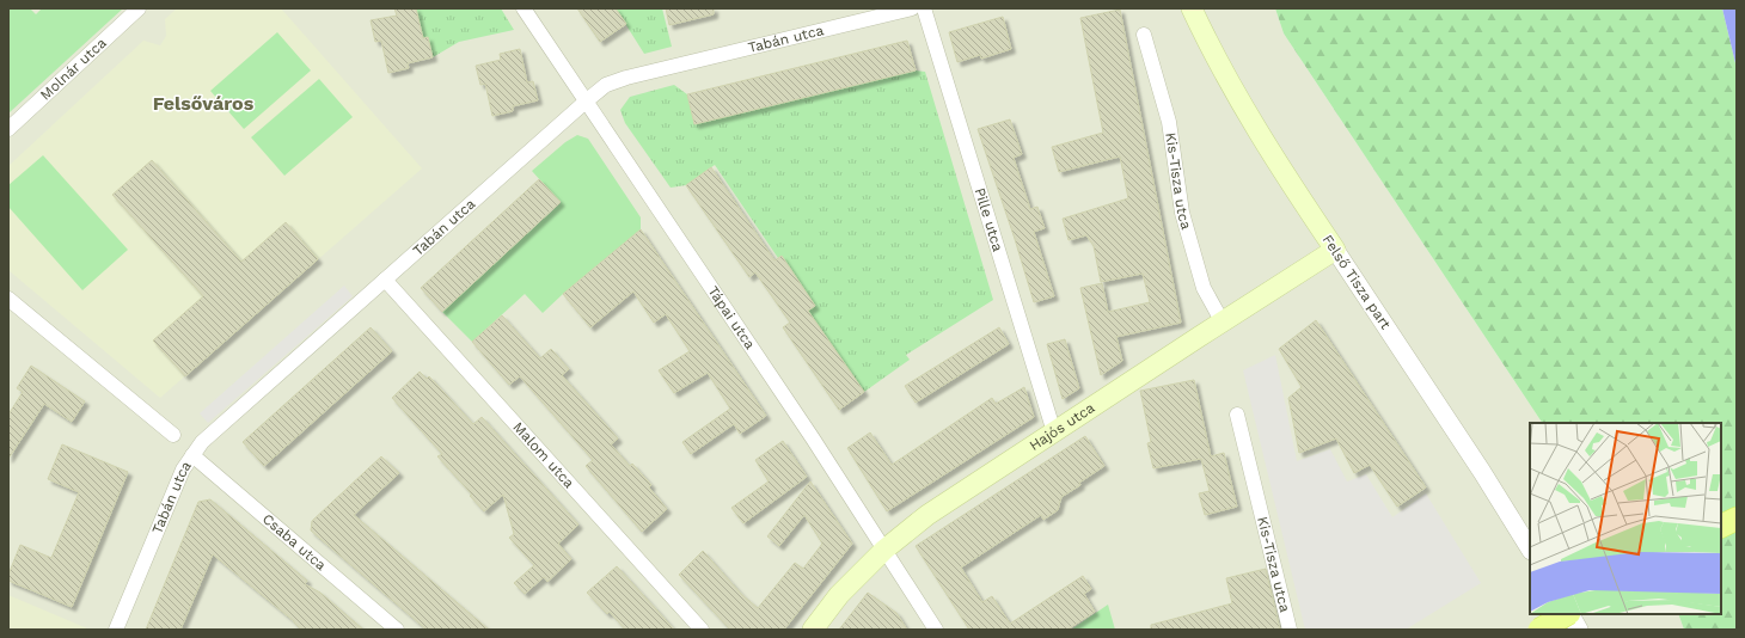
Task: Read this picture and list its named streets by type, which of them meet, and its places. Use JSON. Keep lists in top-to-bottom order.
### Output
{
  "streets": {
    "main road": ["Felső Tisza part", "Hajós utca"],
    "street": [
      "Tabán utca",
      "Molnár utca",
      "Kis-Tisza utca",
      "Pille utca",
      "Tápai utca",
      "Malom utca",
      "Csaba utca"
    ]
  },
  "crossings": [
    ["Tabán utca", "Tápai utca"],
    ["Tabán utca", "Malom utca"],
    ["Tabán utca", "Csaba utca"],
    ["Kis-Tisza utca", "Hajós utca"],
    ["Pille utca", "Hajós utca"],
    ["Felső Tisza part", "Hajós utca"],
    ["Tápai utca", "Hajós utca"]
  ],
  "districts": ["Felsőváros"]
}
